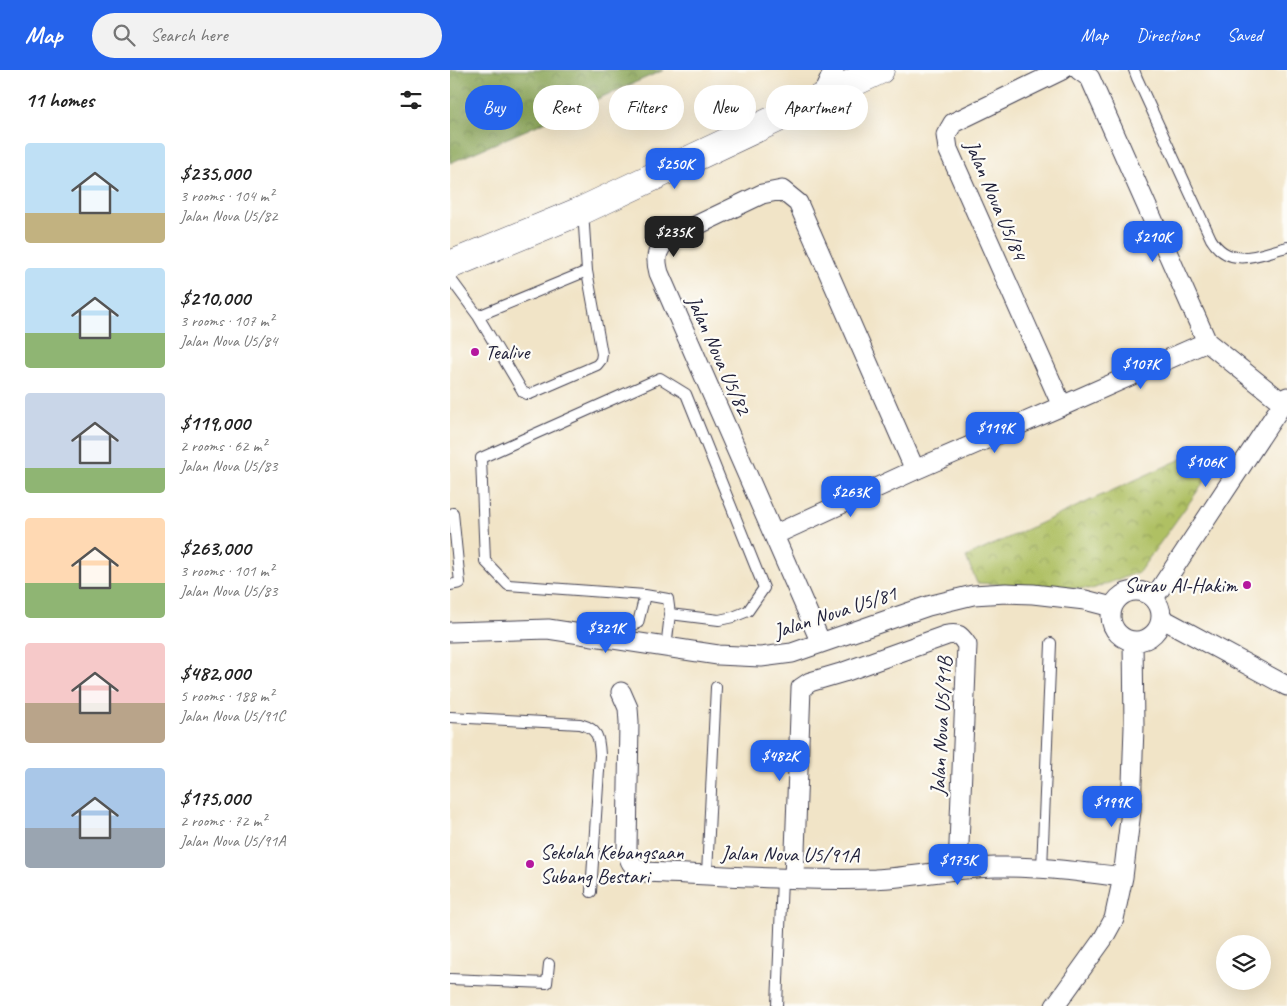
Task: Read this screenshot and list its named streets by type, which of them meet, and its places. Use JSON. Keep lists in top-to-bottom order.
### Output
{
  "streets": {
    "street": [
      "Jalan Nova U5/84",
      "Jalan Nova U5/82",
      "Jalan Nova U5/81",
      "Jalan Nova U5/91B",
      "Jalan Nova U5/91A"
    ]
  },
  "crossings": [
    ["Jalan Nova U5/82", "Jalan Nova U5/81"],
    ["Jalan Nova U5/91B", "Jalan Nova U5/91A"]
  ],
  "places": ["Tealive", "Surau Al-Hakim", "Sekolah Kebangsaan Subang Bestari"],
  "page": {
    "header": "Map",
    "search": "Search here",
    "nav": ["Map", "Directions", "Saved"],
    "heading": "11 homes",
    "chip": [
      "Buy",
      "Rent",
      "Filters",
      "New",
      "Apartment"
    ],
    "list": [
      {
        "name": "$235,000",
        "note": "3 rooms · 104 m² · Jalan Nova U5/82"
      },
      {
        "name": "$210,000",
        "note": "3 rooms · 107 m² · Jalan Nova U5/84"
      },
      {
        "name": "$119,000",
        "note": "2 rooms · 62 m² · Jalan Nova U5/83"
      },
      {
        "name": "$263,000",
        "note": "3 rooms · 101 m² · Jalan Nova U5/83"
      },
      {
        "name": "$482,000",
        "note": "5 rooms · 188 m² · Jalan Nova U5/91C"
      },
      {
        "name": "$175,000",
        "note": "2 rooms · 72 m² · Jalan Nova U5/91A"
      }
    ],
    "price": [
      "$250K",
      "$235K",
      "$210K",
      "$107K",
      "$119K",
      "$106K",
      "$263K",
      "$321K",
      "$482K",
      "$199K",
      "$175K"
    ]
  }
}
